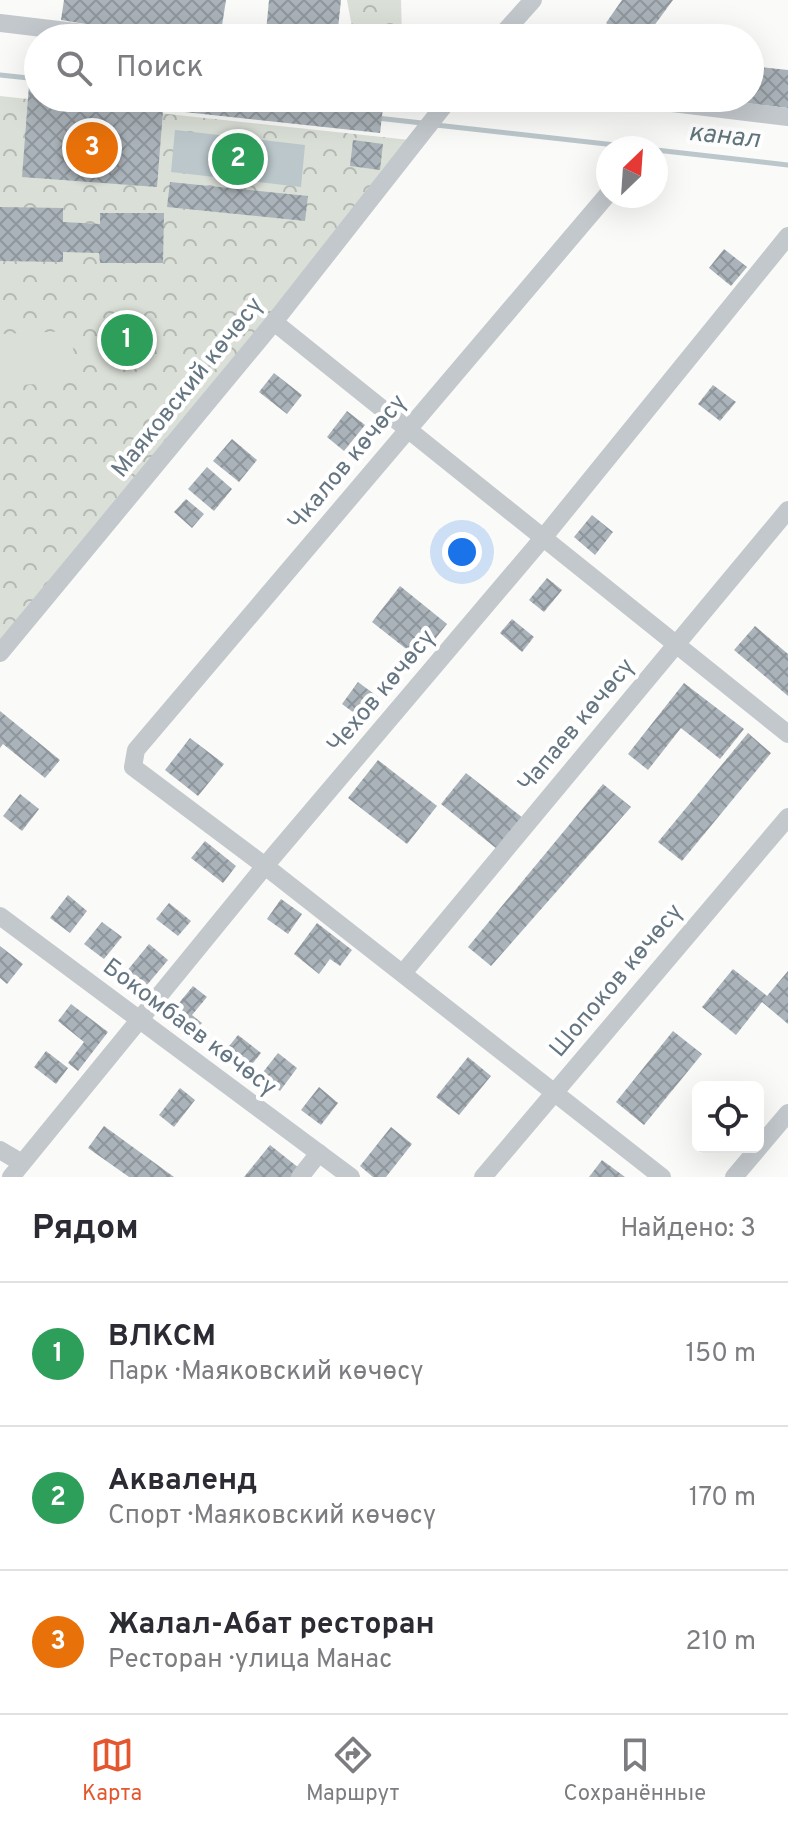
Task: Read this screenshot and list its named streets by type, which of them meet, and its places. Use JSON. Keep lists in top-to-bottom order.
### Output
{
  "streets": {
    "street": [
      "Маяковский көчөсү",
      "Чкалов көчөсү",
      "Чехов көчөсү",
      "Чапаев көчөсү",
      "Шопоков көчөсү",
      "Бокомбаев көчөсү"
    ]
  },
  "crossings": [
    ["Чкалов көчөсү", "Чехов көчөсү"],
    ["Чехов көчөсү", "Бокомбаев көчөсү"]
  ],
  "water": ["канал"],
  "north": "top right",
  "page": {
    "search": "Поиск",
    "pins": ["3", "2", "1"],
    "heading": ["Рядом", "Найдено: 3"],
    "list": [
      {
        "mark": "1",
        "name": "ВЛКСМ",
        "note": "Парк · Маяковский көчөсү",
        "value": "150 m"
      },
      {
        "mark": "2",
        "name": "Акваленд",
        "note": "Спорт · Маяковский көчөсү",
        "value": "170 m"
      },
      {
        "mark": "3",
        "name": "Жалал-Абат ресторан",
        "note": "Ресторан · улица Манас",
        "value": "210 m"
      }
    ],
    "nav": ["Карта", "Маршрут", "Сохранённые"]
  }
}
